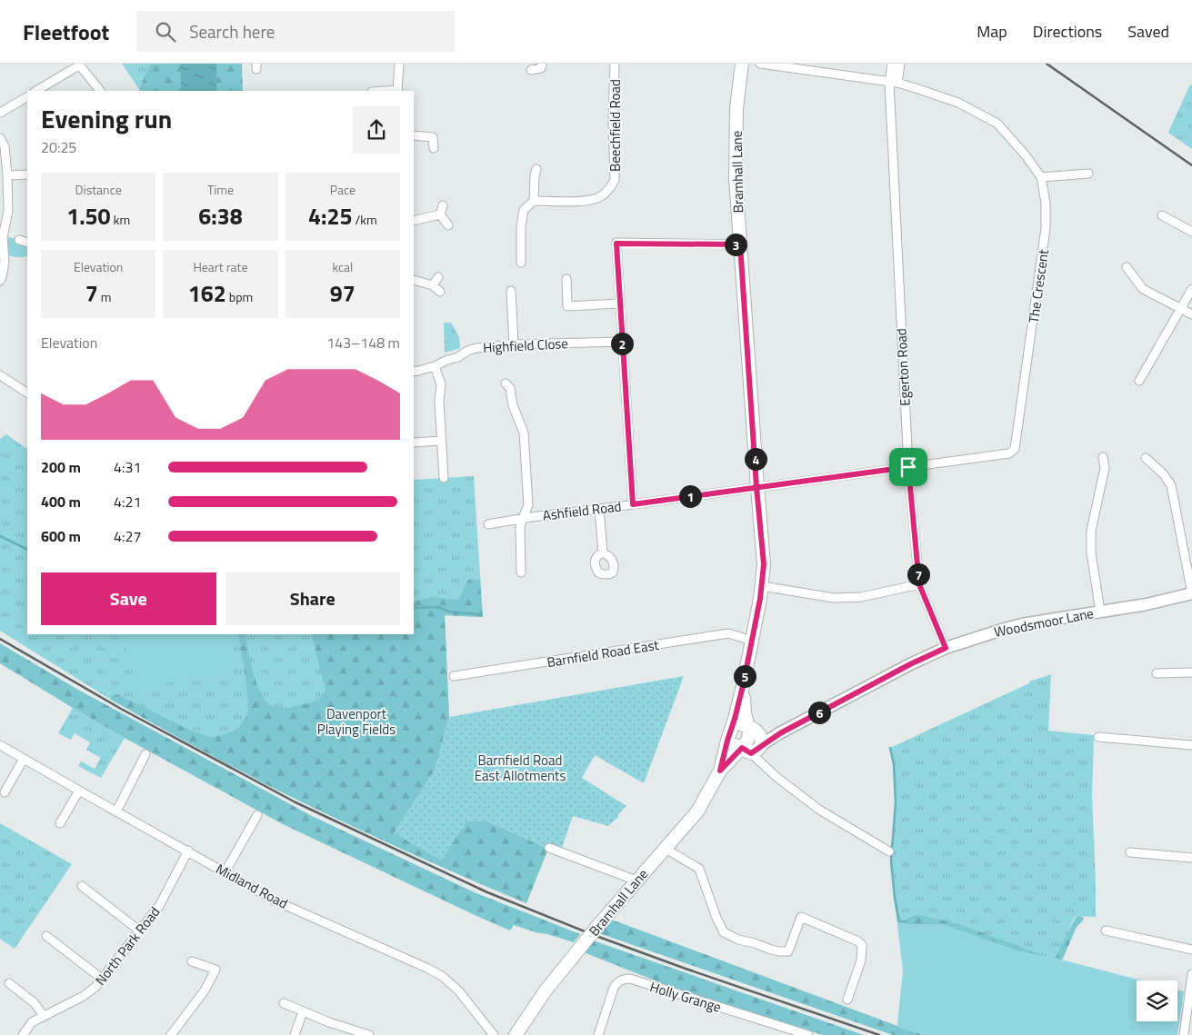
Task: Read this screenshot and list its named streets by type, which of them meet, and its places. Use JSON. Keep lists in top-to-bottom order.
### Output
{
  "streets": {
    "main road": ["Bramhall Lane"],
    "street": [
      "Beechfield Road",
      "The Crescent",
      "Highfield Close",
      "Egerton Road",
      "Ashfield Road",
      "Woodsmoor Lane",
      "Barnfield Road East",
      "Midland Road",
      "North Park Road",
      "Holly Grange"
    ]
  },
  "crossings": [
    ["Bramhall Lane", "The Crescent"],
    ["Bramhall Lane", "Ashfield Road"],
    ["Bramhall Lane", "Woodsmoor Lane"],
    ["Bramhall Lane", "Barnfield Road East"],
    ["The Crescent", "Egerton Road"],
    ["The Crescent", "Ashfield Road"],
    ["Egerton Road", "Woodsmoor Lane"],
    ["Midland Road", "North Park Road"]
  ],
  "parks": ["Davenport Playing Fields", "Barnfield Road East Allotments"],
  "page": {
    "header": "Fleetfoot",
    "search": "Search here",
    "nav": ["Map", "Directions", "Saved"],
    "heading": ["Evening run", "20:25"],
    "stats": [
      ["Distance", "1.50 km"],
      ["Time", "6:38"],
      ["Pace", "4:25 /km"],
      ["Elevation", "7 m"],
      ["Heart rate", "162 bpm"],
      ["kcal", "97"]
    ],
    "pins": [
      "3",
      "2",
      "4",
      "1",
      "7",
      "5",
      "6"
    ],
    "chart": ["Elevation", "143–148 m"],
    "list": [
      {
        "name": "200 m",
        "note": "4:31"
      },
      {
        "name": "400 m",
        "note": "4:21"
      },
      {
        "name": "600 m",
        "note": "4:27"
      }
    ],
    "buttons": ["Save", "Share"]
  }
}
